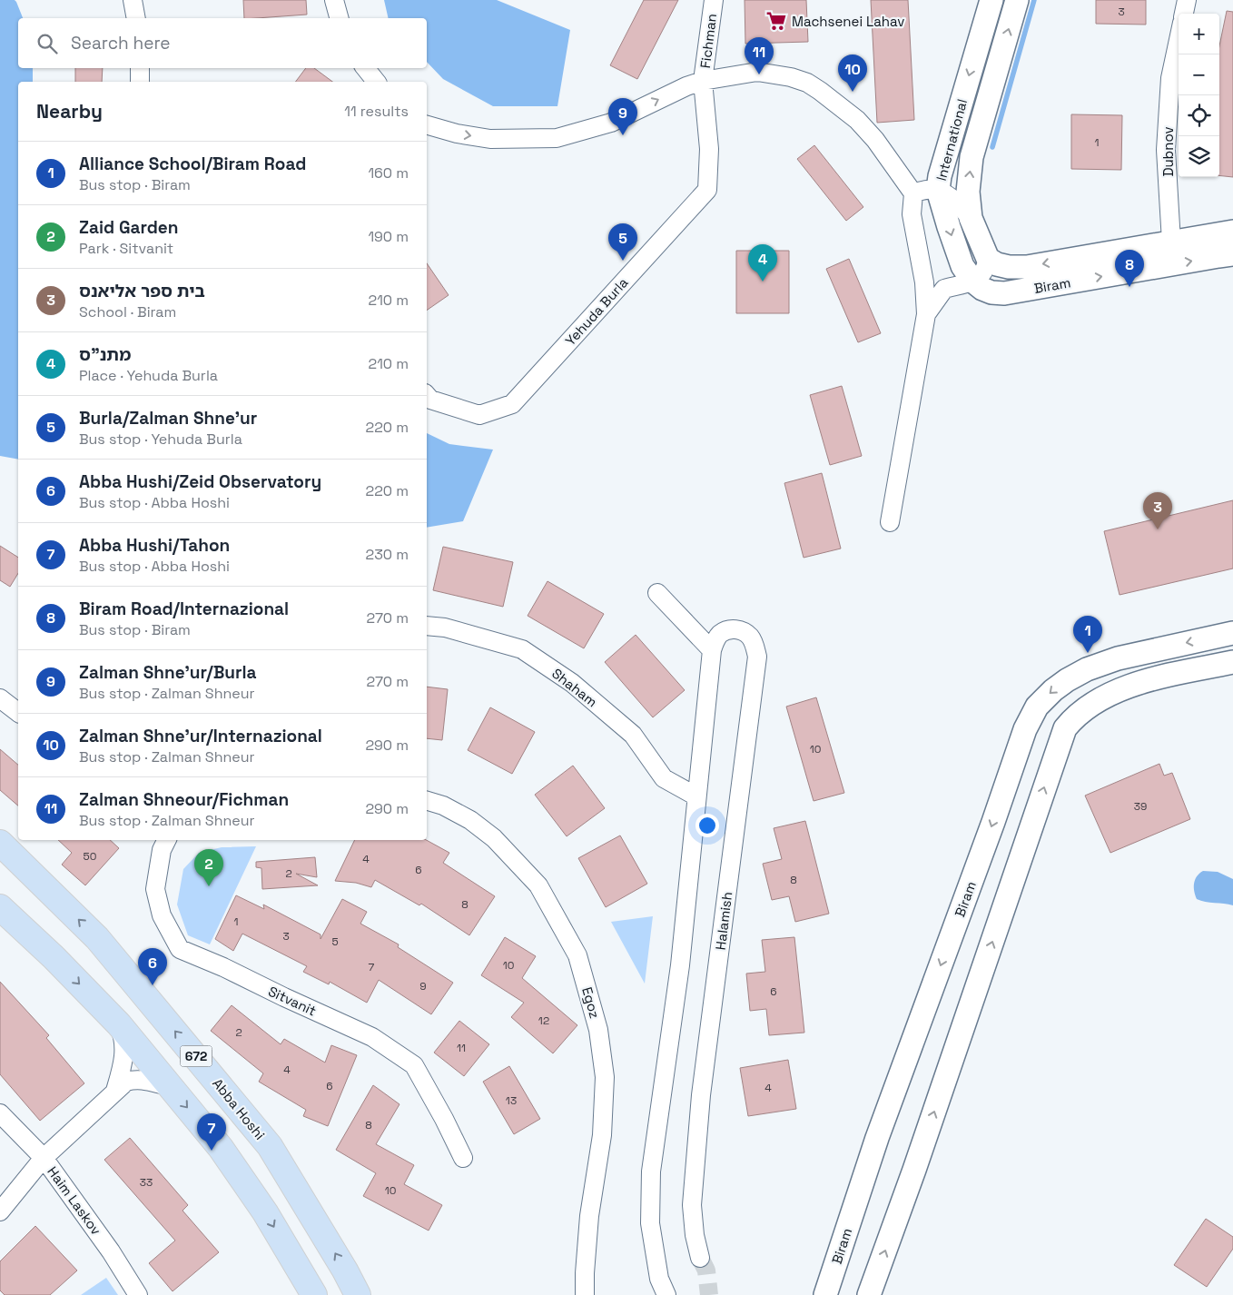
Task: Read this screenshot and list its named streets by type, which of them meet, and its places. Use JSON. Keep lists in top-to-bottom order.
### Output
{
  "streets": {
    "main road": ["672", "Abba Hoshi"],
    "street": [
      "Fichman",
      "International",
      "Dubnov",
      "Biram",
      "Yehuda Burla",
      "Shaham",
      "Halamish",
      "Sitvanit",
      "Egoz",
      "Haim Laskov"
    ]
  },
  "crossings": [
    ["Fichman", "Yehuda Burla"],
    ["International", "Biram"],
    ["Dubnov", "Biram"],
    ["Shaham", "Halamish"]
  ],
  "places": {
    "supermarket": ["Machsenei Lahav"]
  },
  "house_numbers": [
    "3",
    "1",
    "10",
    "39",
    "50",
    "4",
    "6",
    "2",
    "8",
    "8",
    "1",
    "3",
    "5",
    "10",
    "7",
    "9",
    "6",
    "12",
    "2",
    "11",
    "4",
    "6",
    "4",
    "13",
    "8",
    "33",
    "10"
  ],
  "page": {
    "map_buttons": ["+", "−"],
    "search": "Search here",
    "pins": [
      "11",
      "10",
      "9",
      "5",
      "4",
      "8",
      "3",
      "1",
      "2",
      "6",
      "7"
    ],
    "heading": ["Nearby", "11 results"],
    "list": [
      {
        "mark": "1",
        "name": "Alliance School/Biram Road",
        "note": "Bus stop · Biram",
        "value": "160 m"
      },
      {
        "mark": "2",
        "name": "Zaid Garden",
        "note": "Park · Sitvanit",
        "value": "190 m"
      },
      {
        "mark": "3",
        "name": "בית ספר אליאנס",
        "note": "School · Biram",
        "value": "210 m"
      },
      {
        "mark": "4",
        "name": "מתנ\"ס",
        "note": "Place · Yehuda Burla",
        "value": "210 m"
      },
      {
        "mark": "5",
        "name": "Burla/Zalman Shne'ur",
        "note": "Bus stop · Yehuda Burla",
        "value": "220 m"
      },
      {
        "mark": "6",
        "name": "Abba Hushi/Zeid Observatory",
        "note": "Bus stop · Abba Hoshi",
        "value": "220 m"
      },
      {
        "mark": "7",
        "name": "Abba Hushi/Tahon",
        "note": "Bus stop · Abba Hoshi",
        "value": "230 m"
      },
      {
        "mark": "8",
        "name": "Biram Road/Internazional",
        "note": "Bus stop · Biram",
        "value": "270 m"
      },
      {
        "mark": "9",
        "name": "Zalman Shne'ur/Burla",
        "note": "Bus stop · Zalman Shneur",
        "value": "270 m"
      },
      {
        "mark": "10",
        "name": "Zalman Shne'ur/Internazional",
        "note": "Bus stop · Zalman Shneur",
        "value": "290 m"
      },
      {
        "mark": "11",
        "name": "Zalman Shneour/Fichman",
        "note": "Bus stop · Zalman Shneur",
        "value": "290 m"
      }
    ]
  }
}
